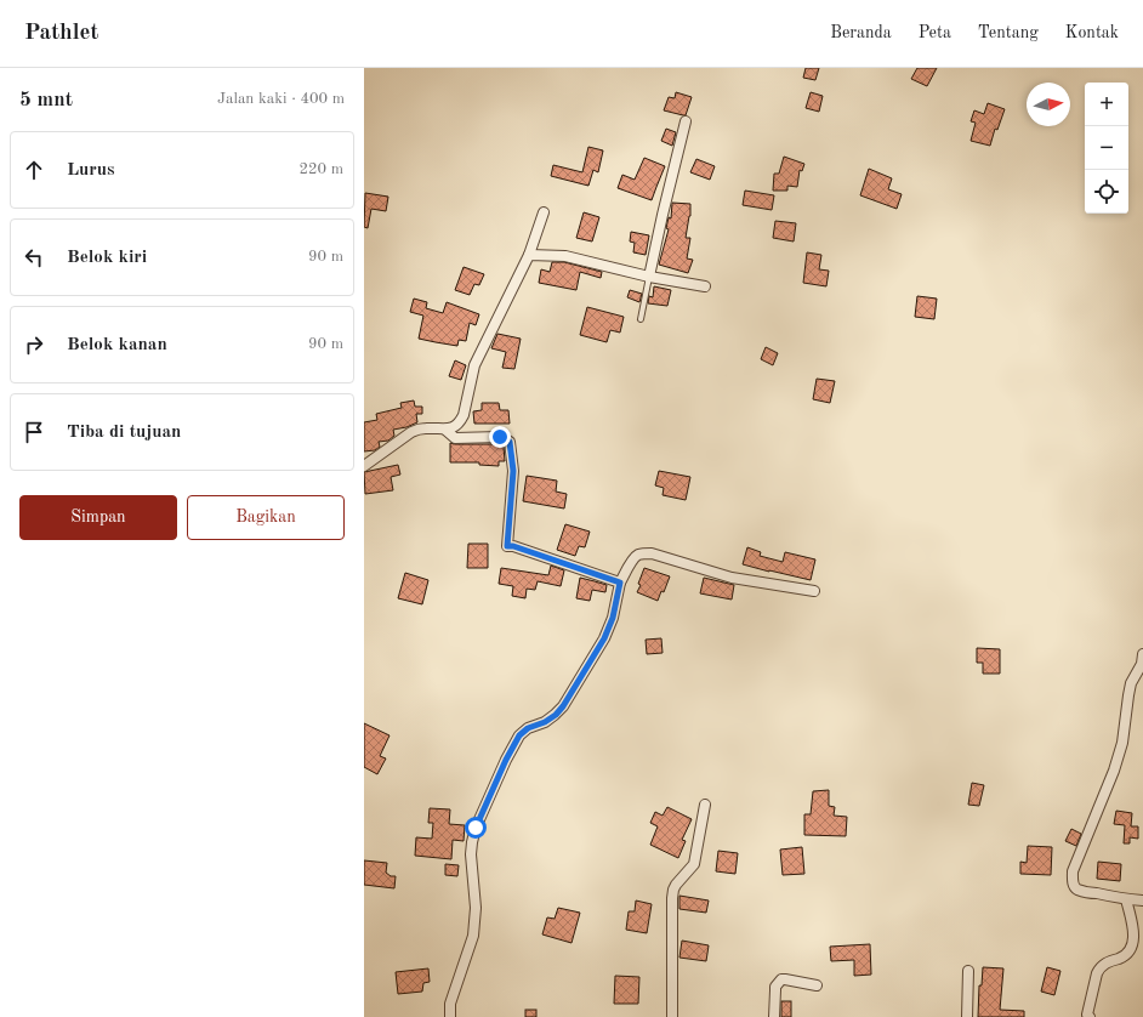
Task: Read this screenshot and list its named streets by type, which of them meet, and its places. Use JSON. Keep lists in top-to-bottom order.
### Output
{
  "north": "right",
  "page": {
    "header": "Pathlet",
    "nav": [
      "Beranda",
      "Peta",
      "Tentang",
      "Kontak"
    ],
    "heading": ["5 mnt", "Jalan kaki · 400 m"],
    "map_buttons": ["+", "−"],
    "list": [
      ["Lurus", "220 m"],
      ["Belok kiri", "90 m"],
      ["Belok kanan", "90 m"],
      "Tiba di tujuan"
    ],
    "buttons": ["Simpan", "Bagikan"]
  }
}
